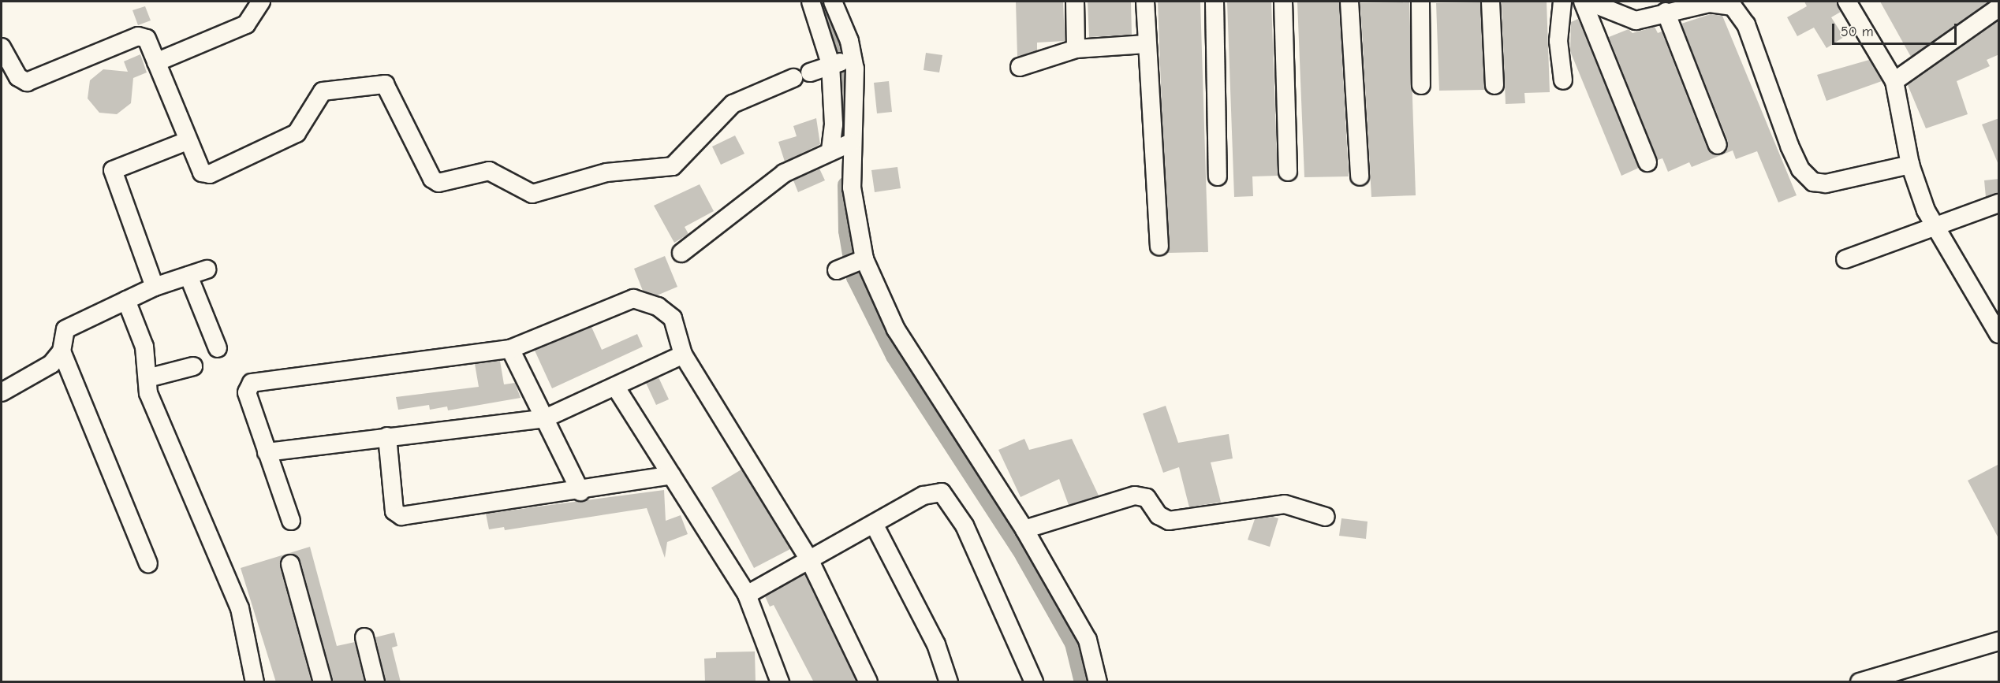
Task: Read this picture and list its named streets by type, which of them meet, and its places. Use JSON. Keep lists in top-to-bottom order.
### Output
{
  "scale_bar": "50 m"
}
